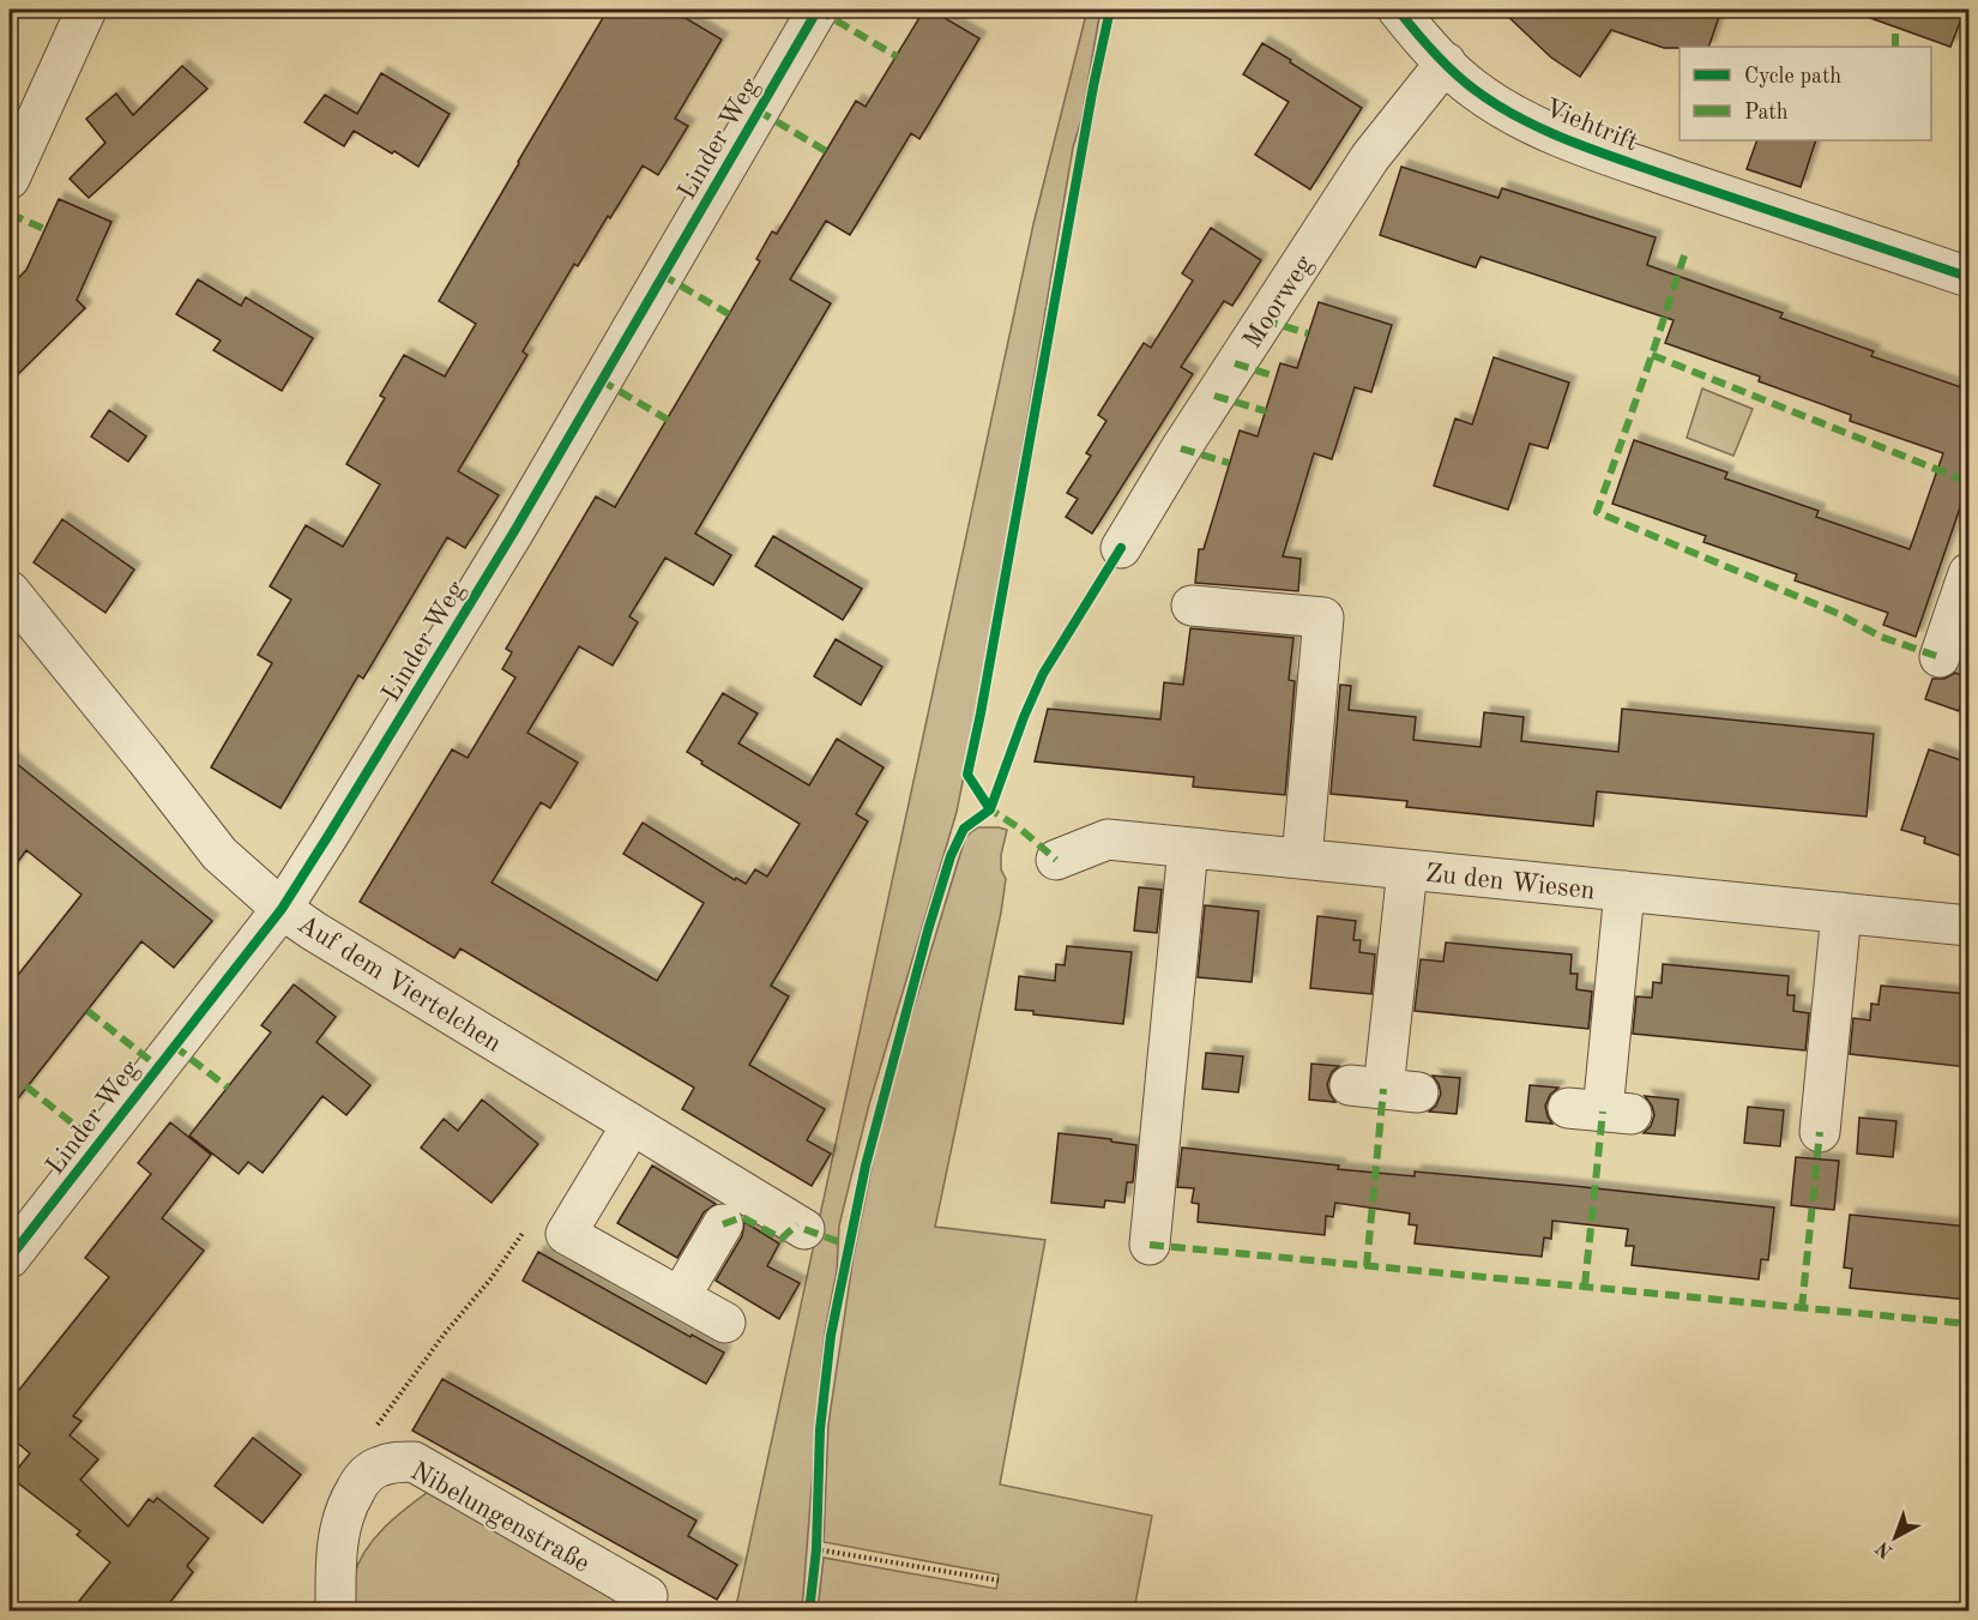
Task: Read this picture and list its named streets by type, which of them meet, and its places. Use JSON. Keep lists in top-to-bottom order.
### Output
{
  "streets": {
    "street": [
      "Viehtrift",
      "Linder Weg",
      "Moorweg",
      "Zu den Wiesen",
      "Auf dem Viertelchen",
      "Nibelungenstraße"
    ]
  },
  "crossings": [
    ["Viehtrift", "Moorweg"],
    ["Linder Weg", "Auf dem Viertelchen"]
  ],
  "legend": ["Cycle path", "Path"],
  "north": "bottom left"
}
